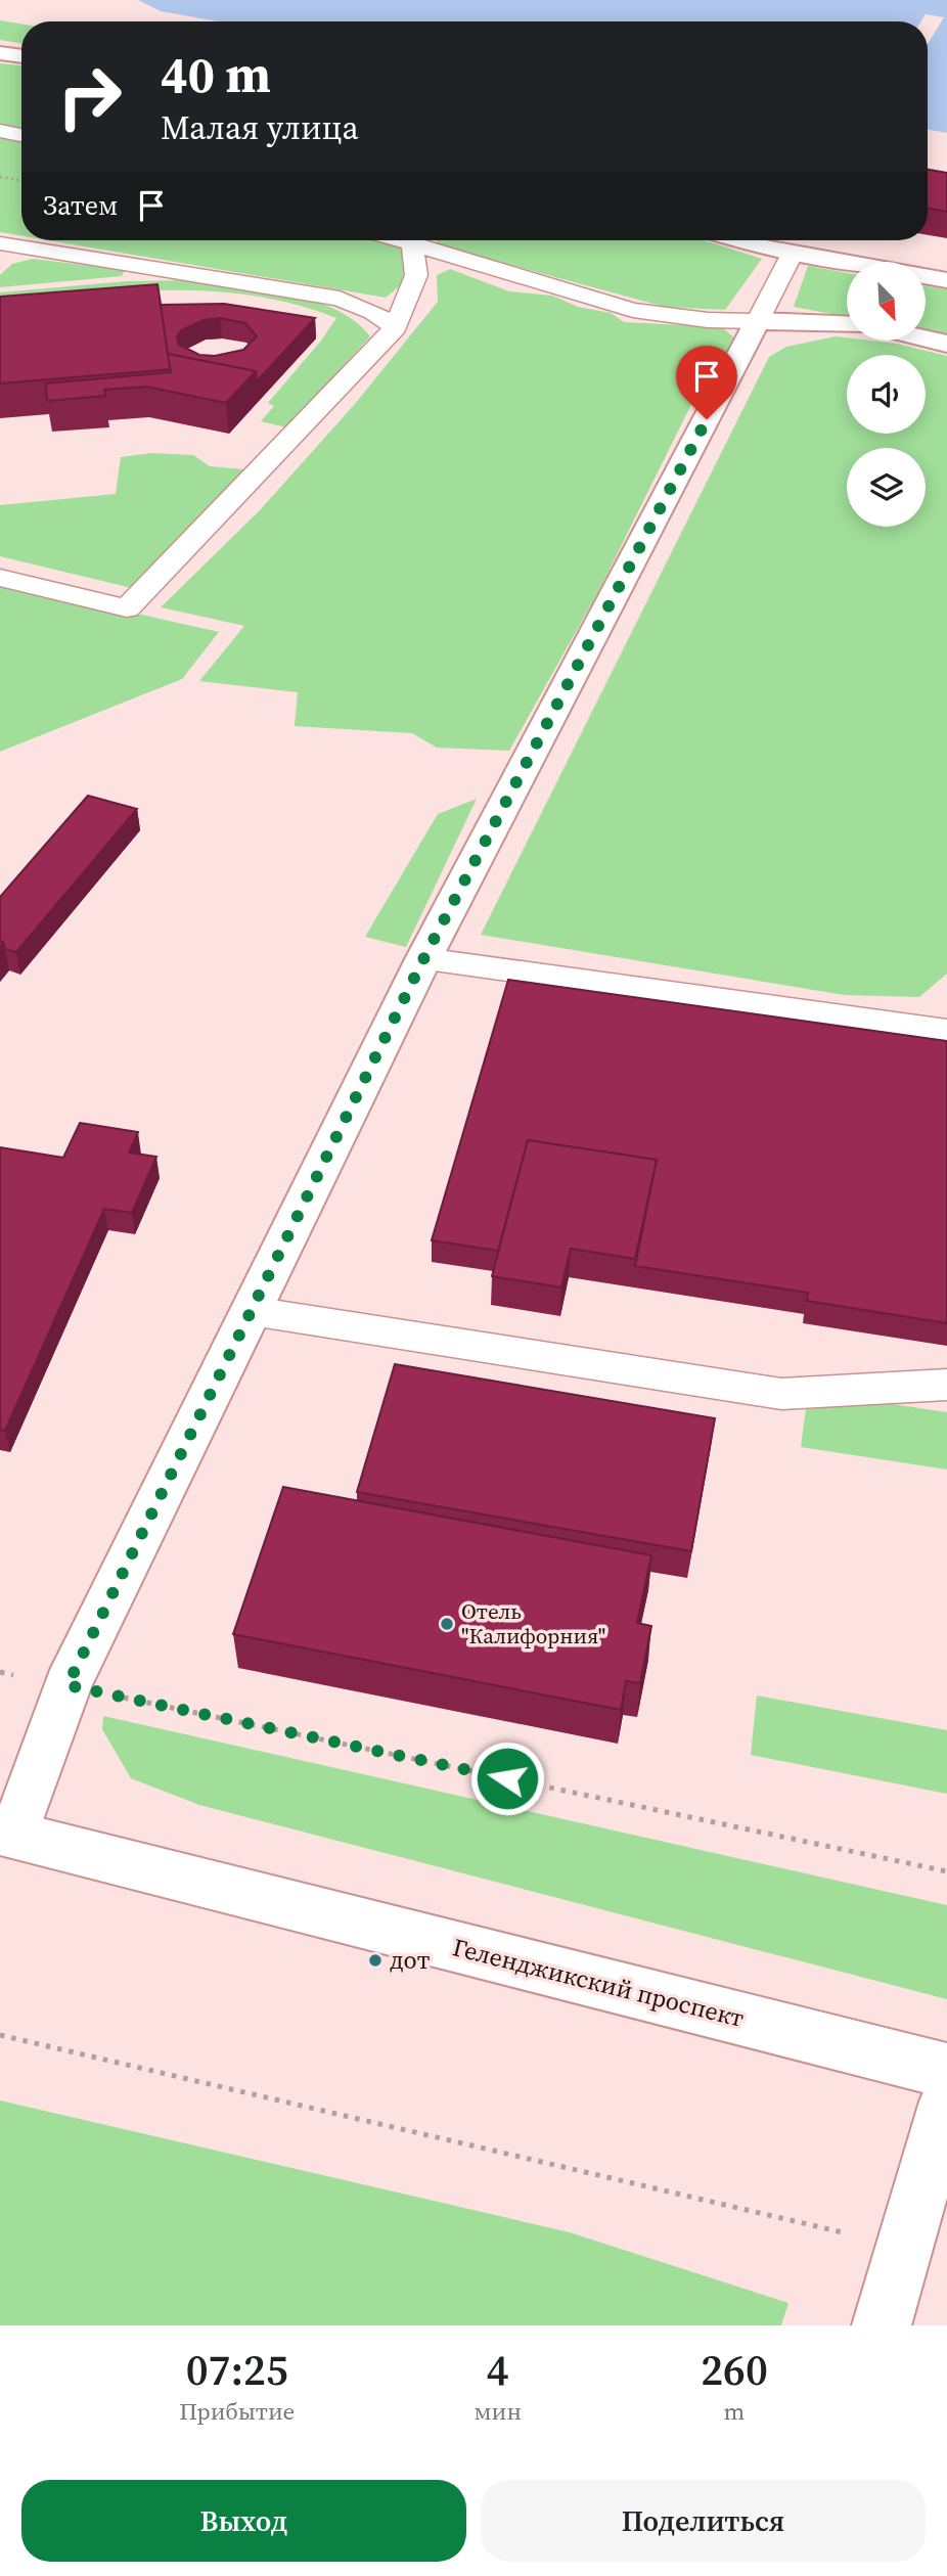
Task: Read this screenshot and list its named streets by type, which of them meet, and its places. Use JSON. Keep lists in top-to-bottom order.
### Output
{
  "streets": {
    "street": ["Геленджикский проспект"]
  },
  "places": ["Отель \"Калифорния\"", "дот"],
  "north": "bottom right",
  "page": {
    "turn": ["40 m", "Малая улица"],
    "then": "Затем",
    "eta": [
      "07:25",
      "Прибытие",
      "4",
      "мин",
      "260",
      "m"
    ],
    "buttons": ["Выход", "Поделиться"]
  }
}
